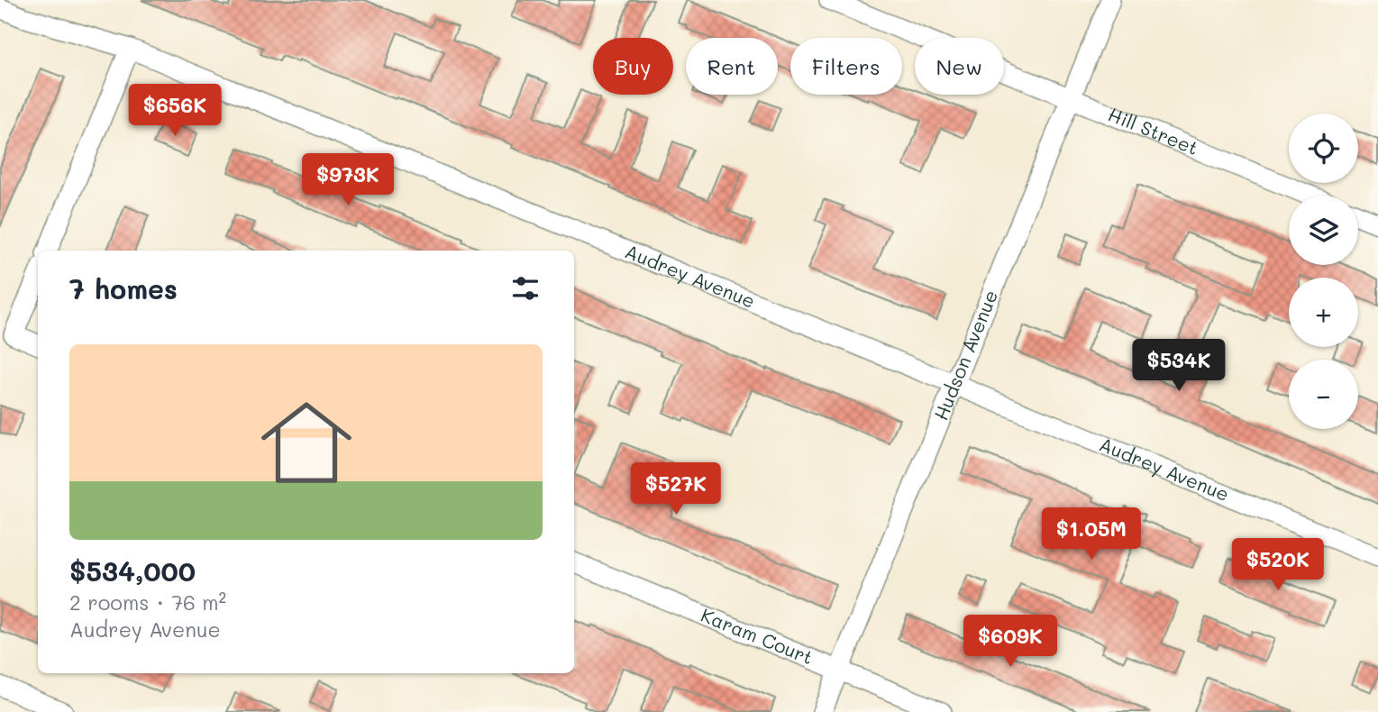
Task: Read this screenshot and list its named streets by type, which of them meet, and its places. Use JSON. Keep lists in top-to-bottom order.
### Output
{
  "streets": {
    "street": [
      "Hill Street",
      "Audrey Avenue",
      "Hudson Avenue",
      "Karam Court"
    ]
  },
  "crossings": [
    ["Hill Street", "Hudson Avenue"],
    ["Audrey Avenue", "Hudson Avenue"],
    ["Hudson Avenue", "Karam Court"]
  ],
  "page": {
    "chip": [
      "Buy",
      "Rent",
      "Filters",
      "New"
    ],
    "price": [
      "$656K",
      "$973K",
      "$534K",
      "$527K",
      "$1.05M",
      "$520K",
      "$609K"
    ],
    "map_buttons": ["+", "−"],
    "heading": "7 homes",
    "list": [
      {
        "name": "$534,000",
        "note": "2 rooms · 76 m² · Audrey Avenue"
      }
    ]
  }
}
